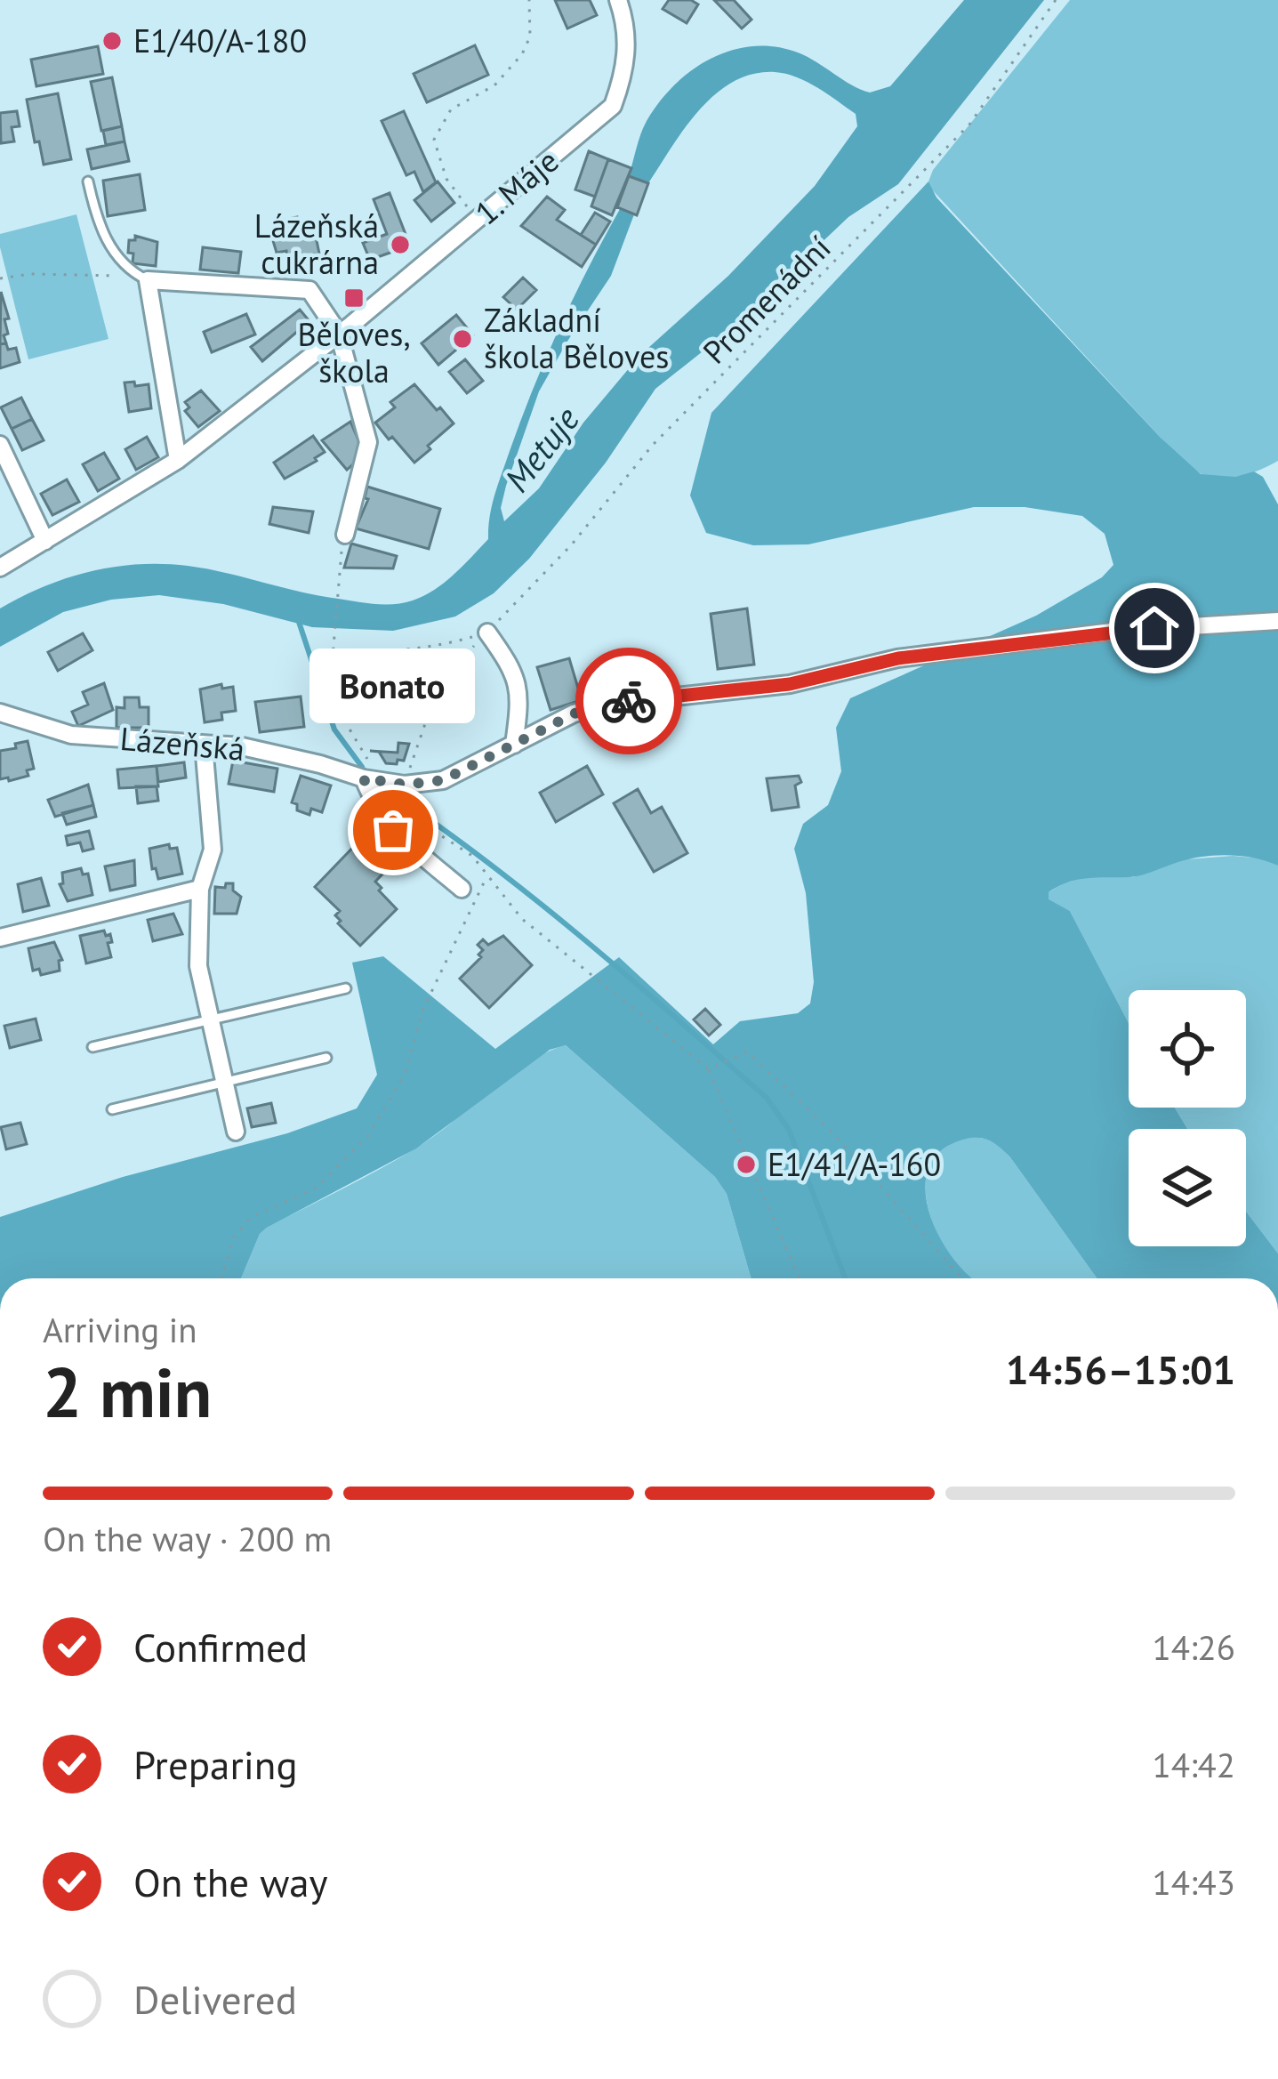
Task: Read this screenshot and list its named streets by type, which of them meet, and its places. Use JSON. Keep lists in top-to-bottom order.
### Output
{
  "streets": {
    "street": ["1. Máje", "Lázeňská"],
    "path": ["Promenádní"]
  },
  "crossings": [
    ["Promenádní", "Lázeňská"]
  ],
  "water": ["Metuje"],
  "places": {
    "other": [
      "E1/40/A-180",
      "Lázeňská cukrárna",
      "Základní škola Běloves",
      "Bonato",
      "E1/41/A-160"
    ],
    "transit": ["Běloves, škola"]
  },
  "page": {
    "bubble": "Bonato",
    "heading": ["2 min", "Arriving in", "14:56–15:01"],
    "bar": "On the way · 200 m",
    "list": [
      ["Confirmed", "14:26"],
      ["Preparing", "14:42"],
      ["On the way", "14:43"],
      "Delivered"
    ]
  }
}
